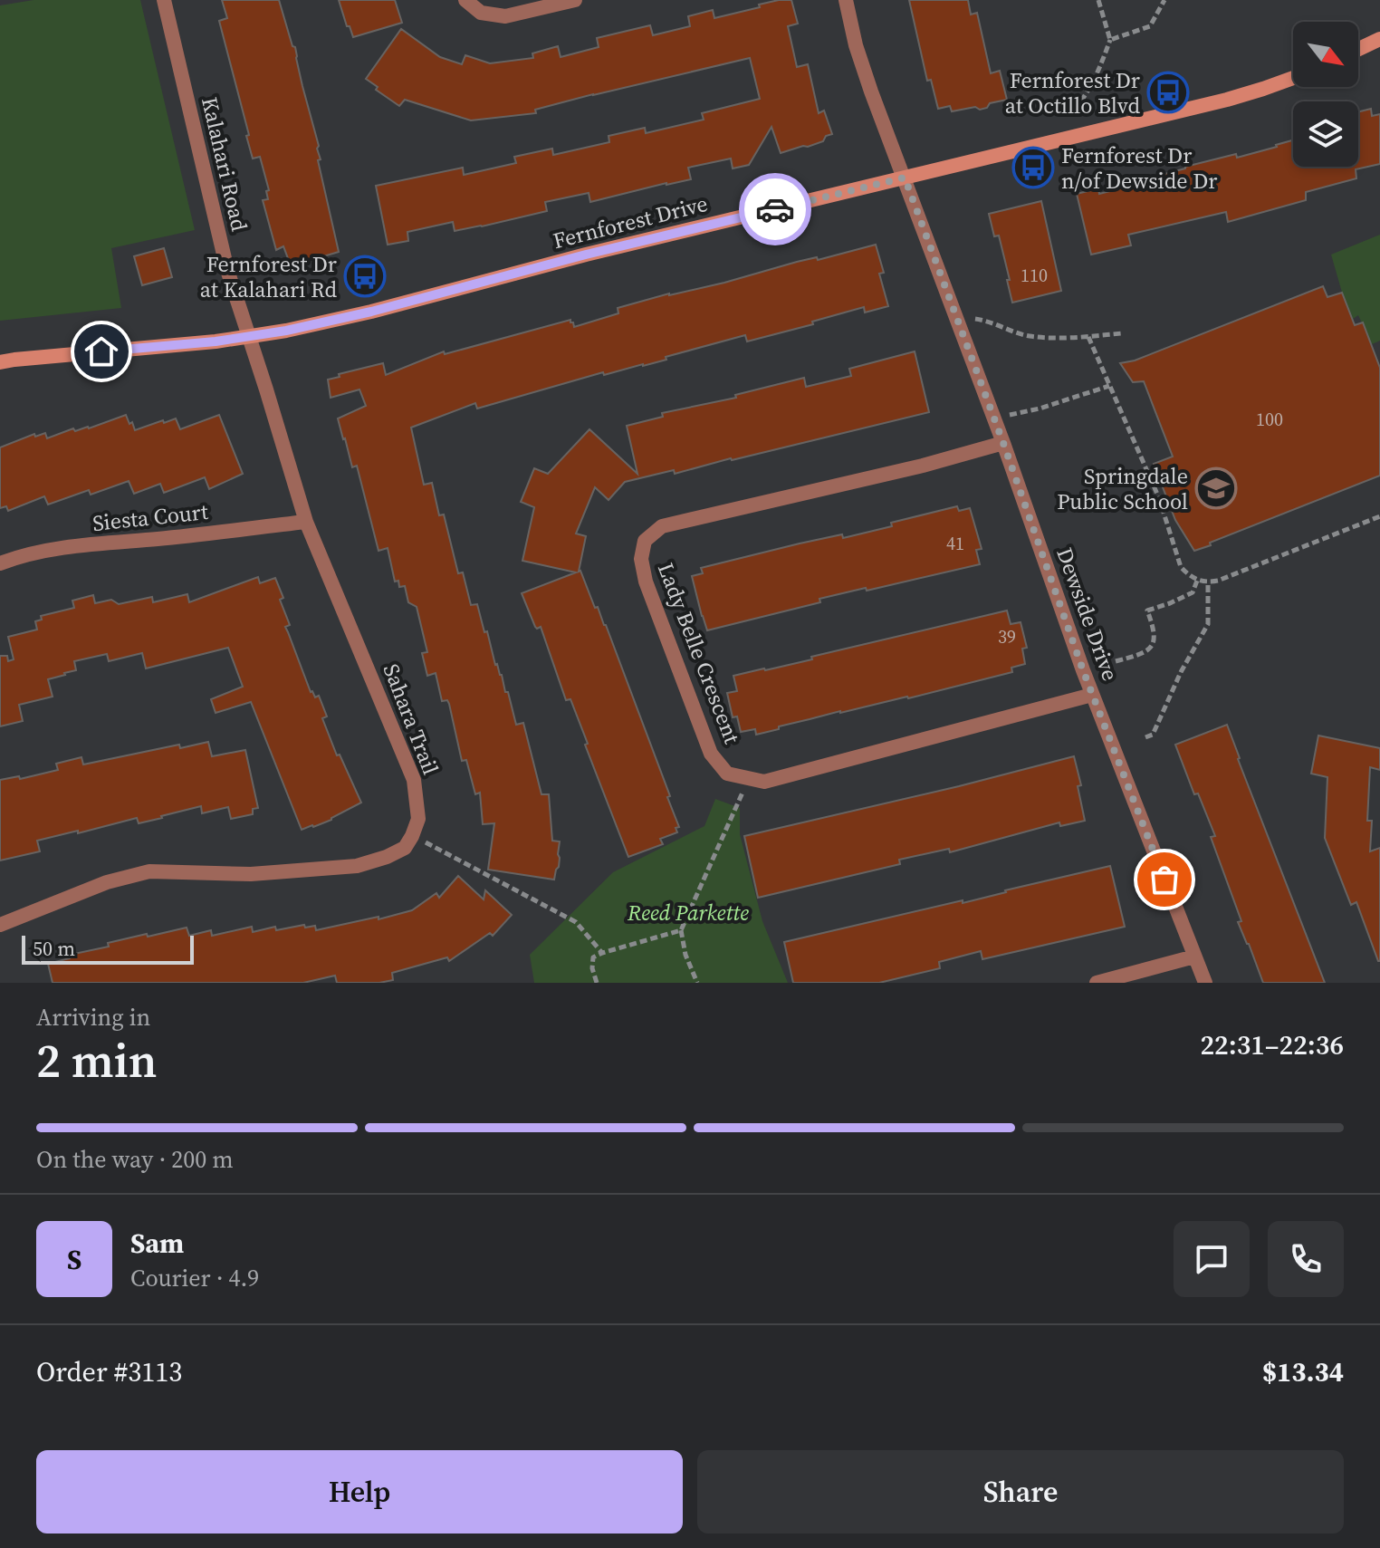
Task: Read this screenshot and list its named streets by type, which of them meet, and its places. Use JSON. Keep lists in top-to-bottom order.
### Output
{
  "streets": {
    "street": [
      "Kalahari Road",
      "Fernforest Drive",
      "Siesta Court",
      "Dewside Drive",
      "Lady Belle Crescent",
      "Sahara Trail"
    ]
  },
  "crossings": [
    ["Kalahari Road", "Fernforest Drive"],
    ["Kalahari Road", "Sahara Trail"],
    ["Fernforest Drive", "Dewside Drive"],
    ["Fernforest Drive", "Sahara Trail"],
    ["Siesta Court", "Sahara Trail"],
    ["Dewside Drive", "Lady Belle Crescent"]
  ],
  "parks": ["Reed Parkette"],
  "places": {
    "bus stop": ["Fernforest Dr at Octillo Blvd", "Fernforest Dr n/of Dewside Dr", "Fernforest Dr at Kalahari Rd"],
    "school or university": ["Springdale Public School"]
  },
  "house_numbers": [
    "110",
    "100",
    "41",
    "39"
  ],
  "scale_bar": "50 m",
  "north": "bottom right",
  "page": {
    "scale": "50 m",
    "heading": ["2 min", "Arriving in", "22:31–22:36"],
    "panel": [
      "Sam",
      "Courier · 4.9",
      "Order #3113",
      "$13.34"
    ],
    "bar": "On the way · 200 m",
    "round": "S",
    "buttons": ["Help", "Share"]
  }
}
